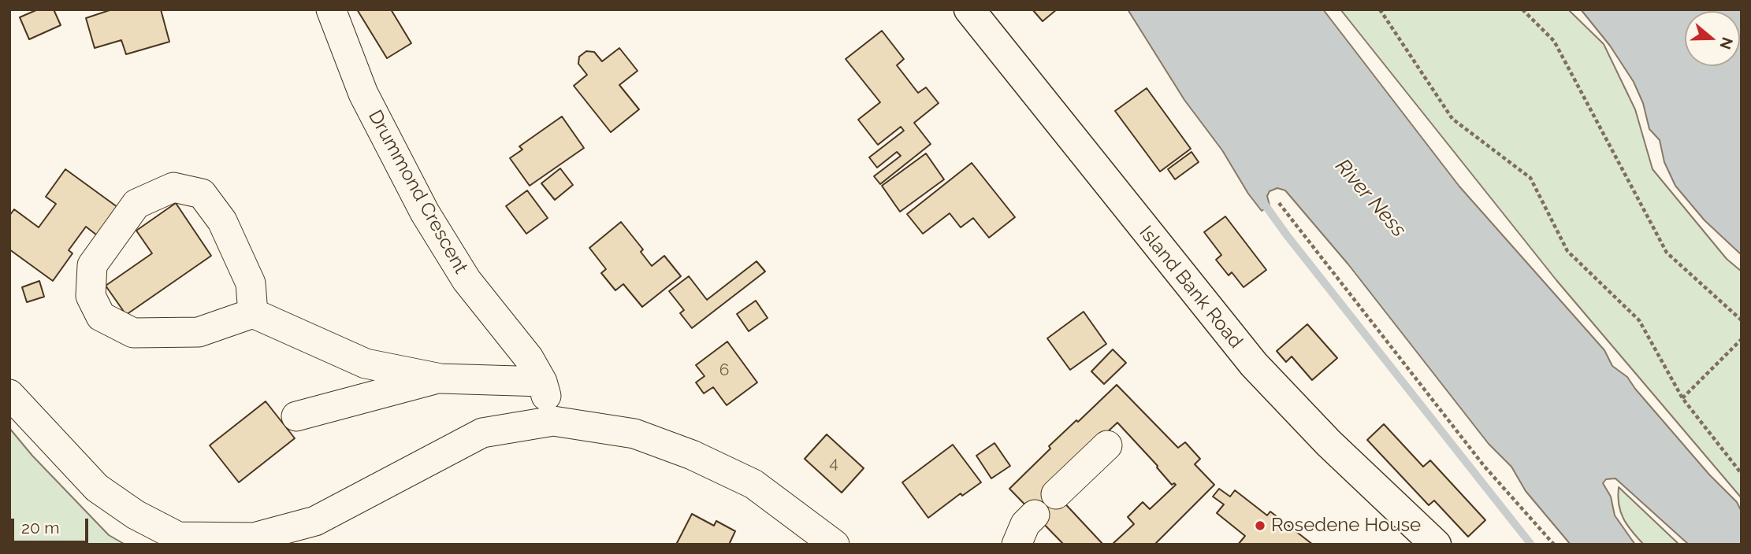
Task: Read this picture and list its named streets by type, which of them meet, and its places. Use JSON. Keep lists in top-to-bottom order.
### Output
{
  "streets": {
    "main road": ["Island Bank Road"],
    "street": ["Drummond Crescent"]
  },
  "water": ["River Ness"],
  "places": ["Rosedene House"],
  "house_numbers": ["6", "4"],
  "scale_bar": "20 m",
  "north": "right"
}
